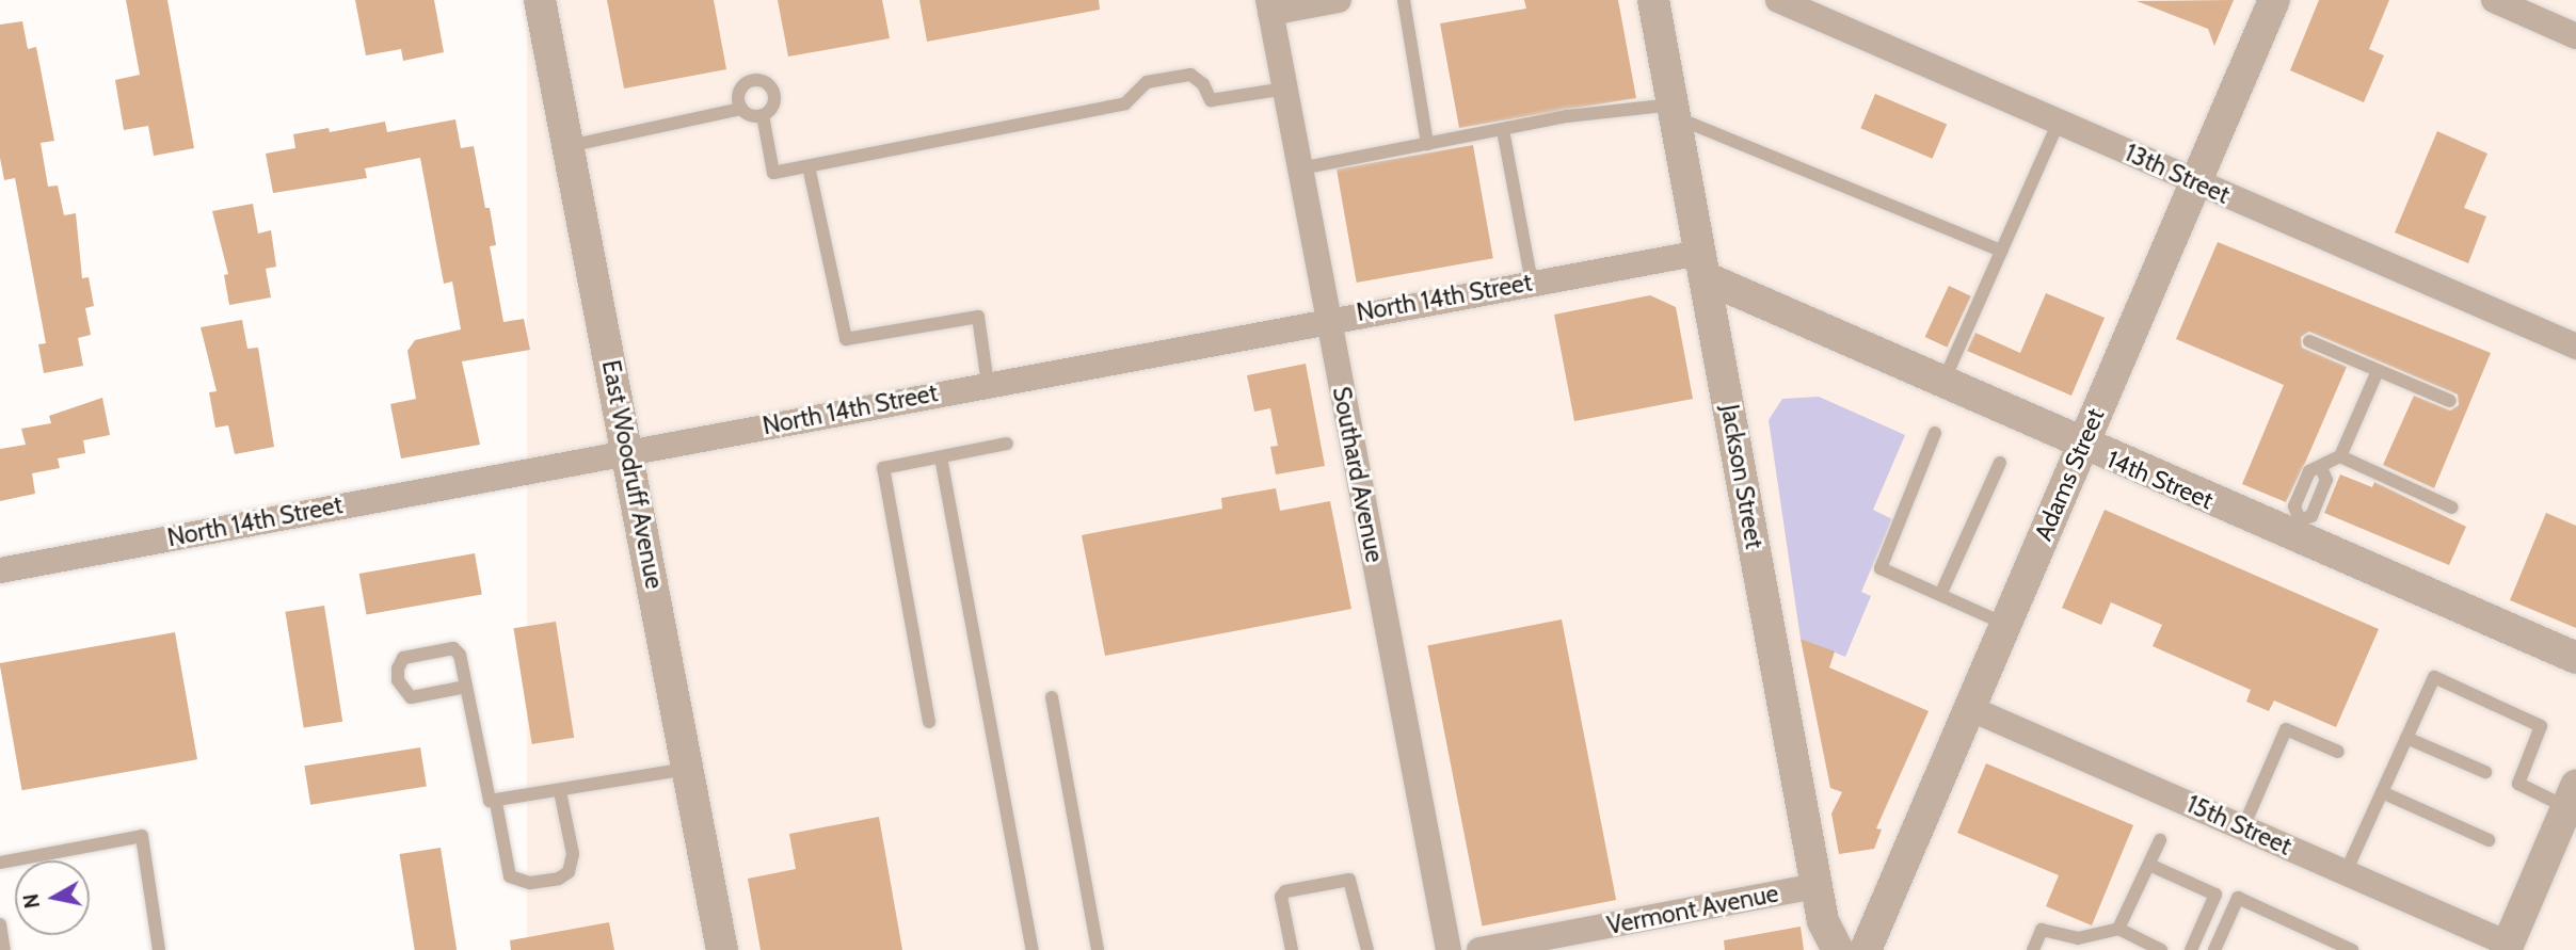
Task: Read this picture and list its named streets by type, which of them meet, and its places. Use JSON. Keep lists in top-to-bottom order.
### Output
{
  "streets": {
    "street": [
      "13th Street",
      "North 14th Street",
      "East Woodruff Avenue",
      "Southard Avenue",
      "Adams Street",
      "Jackson Street",
      "14th Street",
      "15th Street",
      "Vermont Avenue"
    ]
  },
  "crossings": [
    ["13th Street", "Adams Street"],
    ["North 14th Street", "East Woodruff Avenue"],
    ["North 14th Street", "Southard Avenue"],
    ["North 14th Street", "Jackson Street"],
    ["North 14th Street", "14th Street"],
    ["Adams Street", "14th Street"],
    ["Adams Street", "15th Street"],
    ["Jackson Street", "14th Street"],
    ["Jackson Street", "Vermont Avenue"]
  ],
  "north": "left"
}
